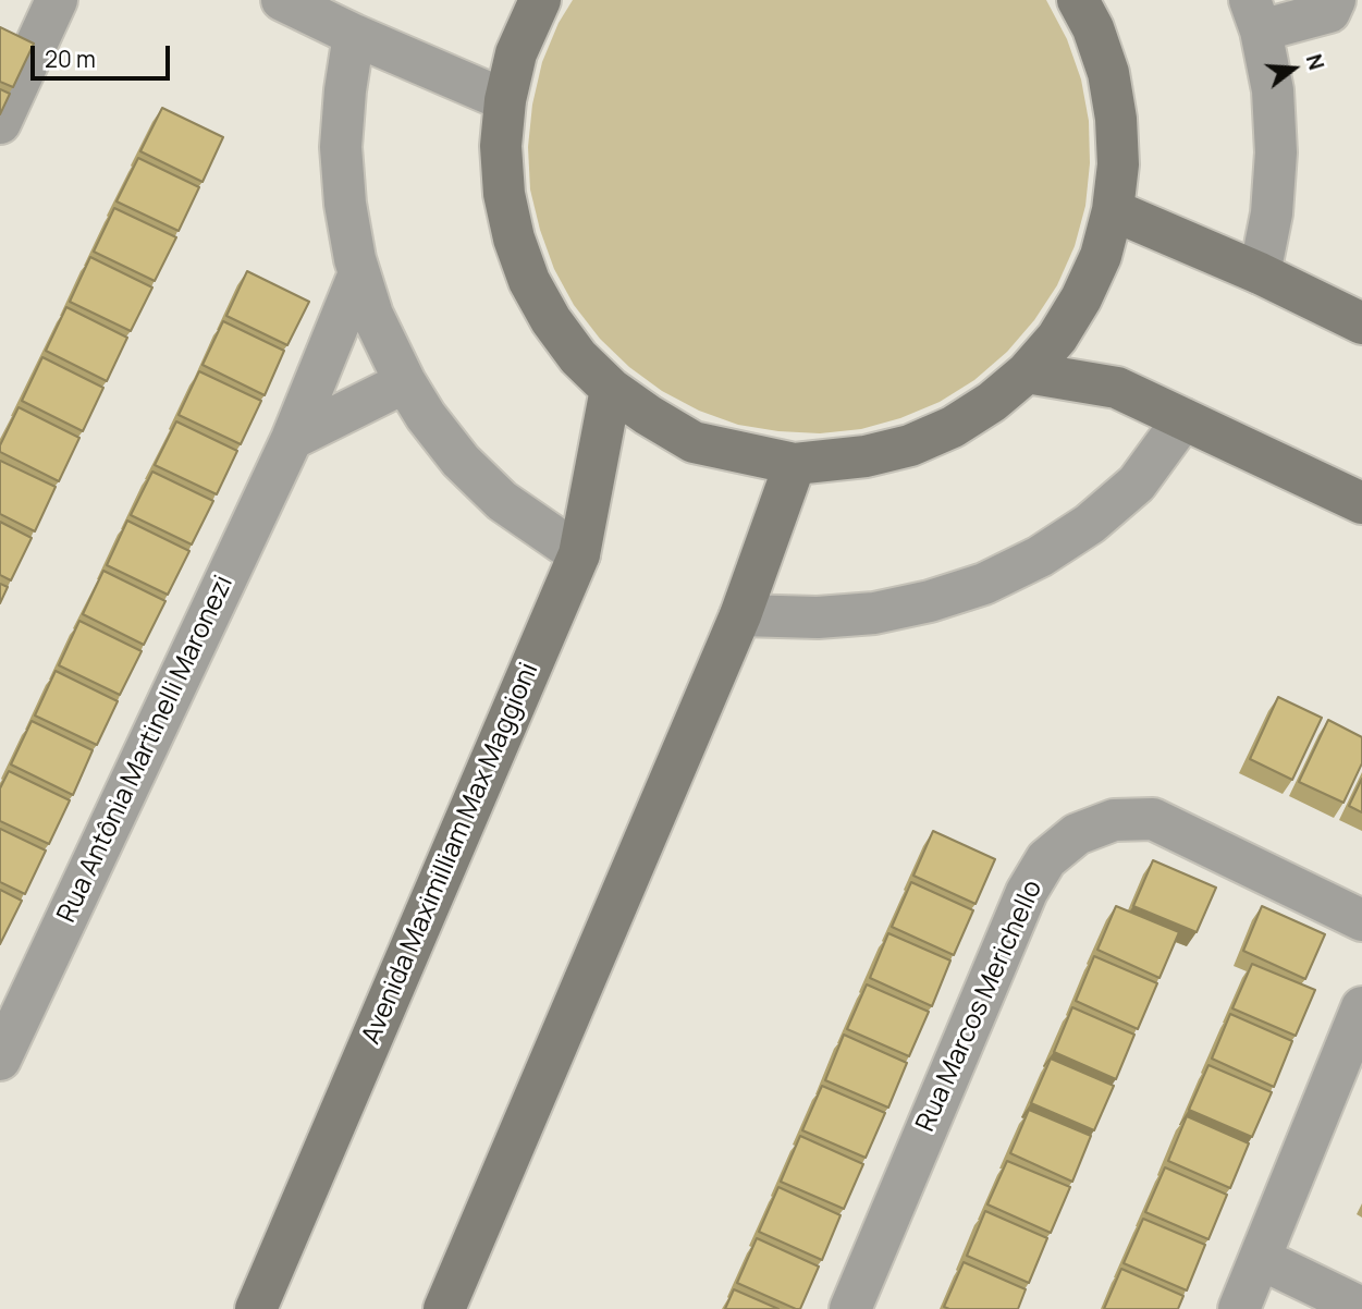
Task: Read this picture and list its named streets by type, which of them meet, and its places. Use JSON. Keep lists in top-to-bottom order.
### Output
{
  "streets": {
    "street": ["Rua Antônia Martinelli Maronezi", "Avenida Maximilliam Max Maggioni", "Rua Marcos Merichello"]
  },
  "scale_bar": "20 m",
  "north": "right"
}
